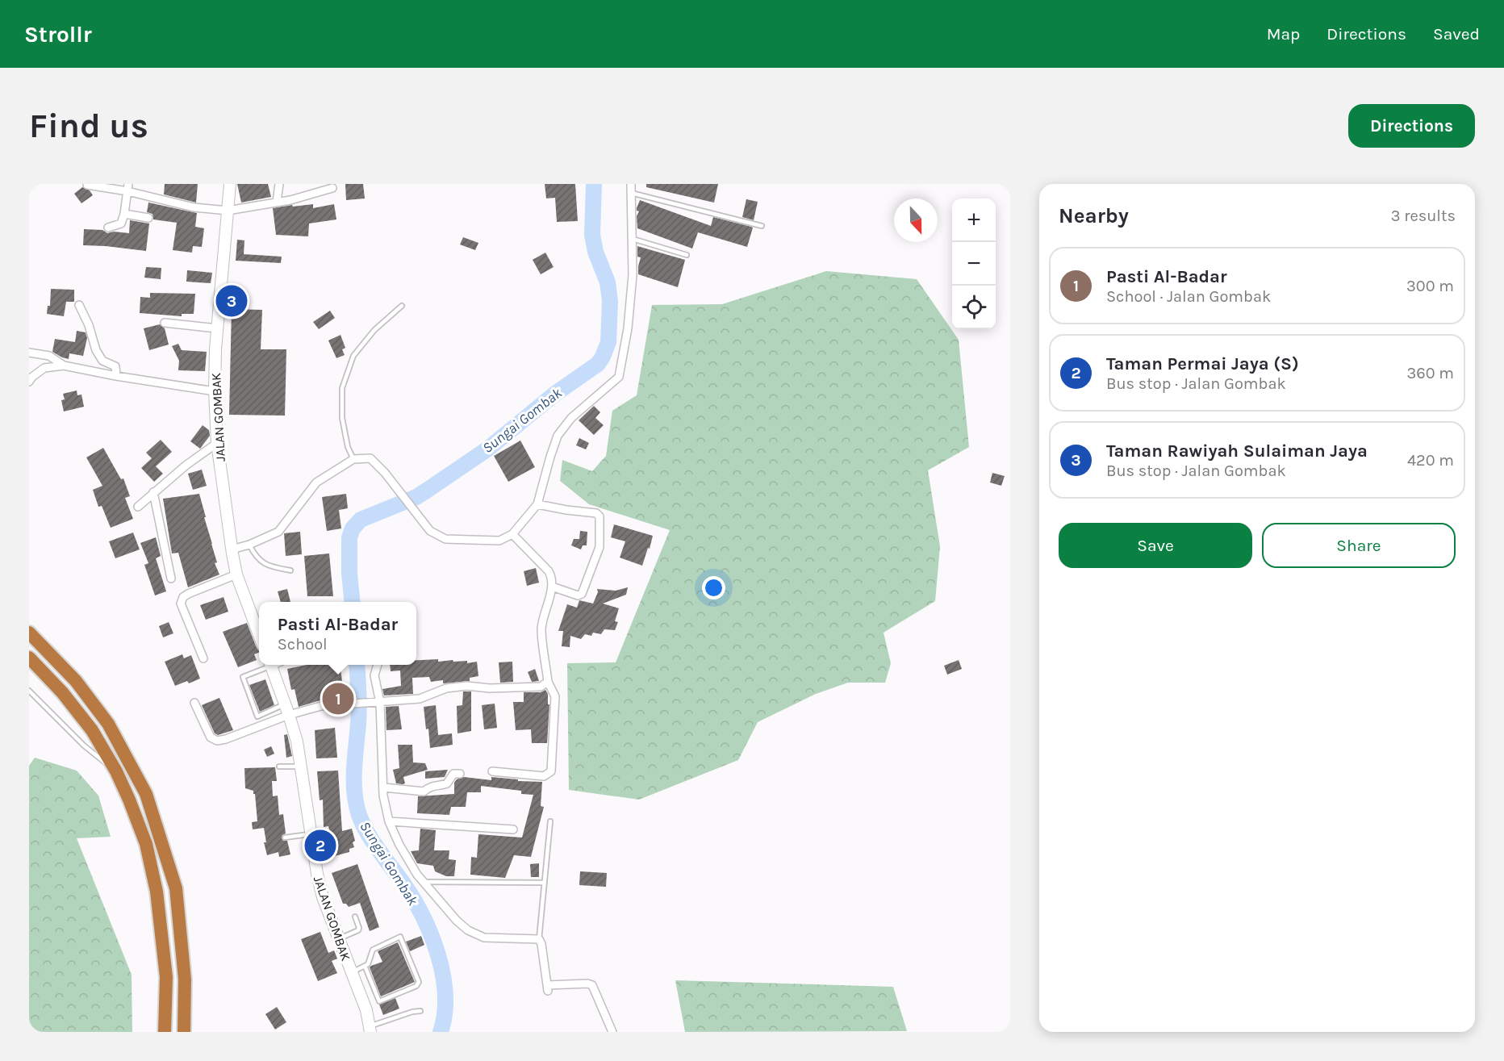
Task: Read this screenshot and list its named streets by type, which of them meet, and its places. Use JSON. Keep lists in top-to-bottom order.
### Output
{
  "streets": {
    "main road": ["JALAN GOMBAK"]
  },
  "water": ["Sungai Gombak"],
  "north": "bottom",
  "page": {
    "header": "Strollr",
    "nav": ["Map", "Directions", "Saved"],
    "buttons": [
      "Directions",
      ["Save", "Share"]
    ],
    "title": "Find us",
    "heading": ["Nearby", "3 results"],
    "map_buttons": ["+", "−"],
    "list": [
      {
        "mark": "1",
        "name": "Pasti Al-Badar",
        "note": "School · Jalan Gombak",
        "value": "300 m"
      },
      {
        "mark": "2",
        "name": "Taman Permai Jaya (S)",
        "note": "Bus stop · Jalan Gombak",
        "value": "360 m"
      },
      {
        "mark": "3",
        "name": "Taman Rawiyah Sulaiman Jaya",
        "note": "Bus stop · Jalan Gombak",
        "value": "420 m"
      }
    ],
    "pins": ["3", "1", "2"],
    "popup": ["Pasti Al-Badar", "School"]
  }
}
